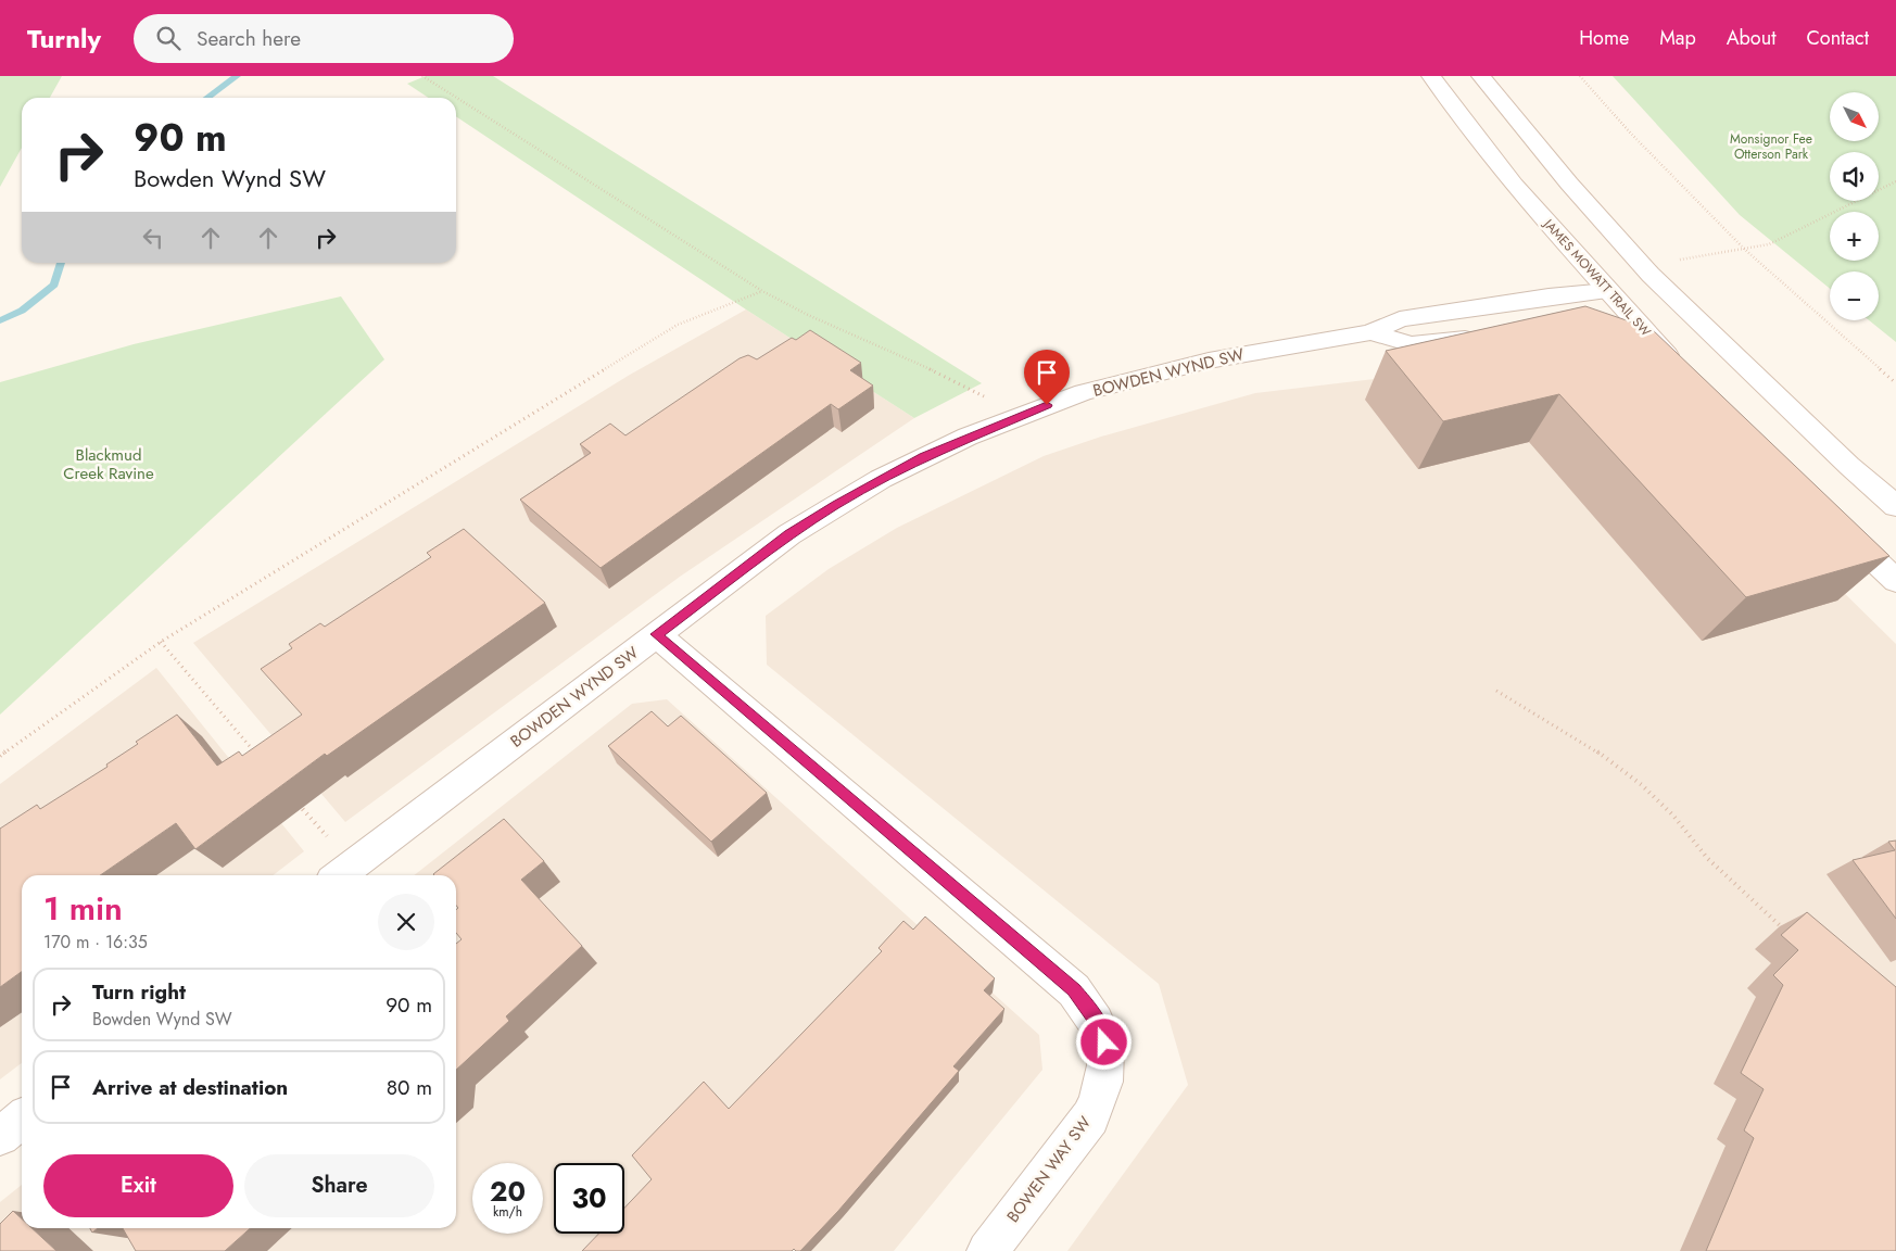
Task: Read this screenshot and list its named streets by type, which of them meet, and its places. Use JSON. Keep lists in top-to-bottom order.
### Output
{
  "streets": {
    "street": ["JAMES MOWATT TRAIL SW", "BOWDEN WYND SW", "BOWEN WAY SW"]
  },
  "crossings": [
    ["JAMES MOWATT TRAIL SW", "BOWDEN WYND SW"],
    ["BOWDEN WYND SW", "BOWEN WAY SW"]
  ],
  "parks": ["Monsignor Fee Otterson Park", "Blackmud Creek Ravine"],
  "north": "bottom right",
  "page": {
    "header": "Turnly",
    "search": "Search here",
    "nav": [
      "Home",
      "Map",
      "About",
      "Contact"
    ],
    "map_buttons": ["+", "−"],
    "turn": ["90 m", "Bowden Wynd SW"],
    "heading": ["1 min", "170 m · 16:35"],
    "list": [
      {
        "name": "Turn right",
        "note": "Bowden Wynd SW",
        "value": "90 m"
      },
      {
        "name": "Arrive at destination",
        "value": "80 m"
      }
    ],
    "buttons": ["Exit", "Share"],
    "speed": "20 km/h",
    "limit": "30"
  }
}
